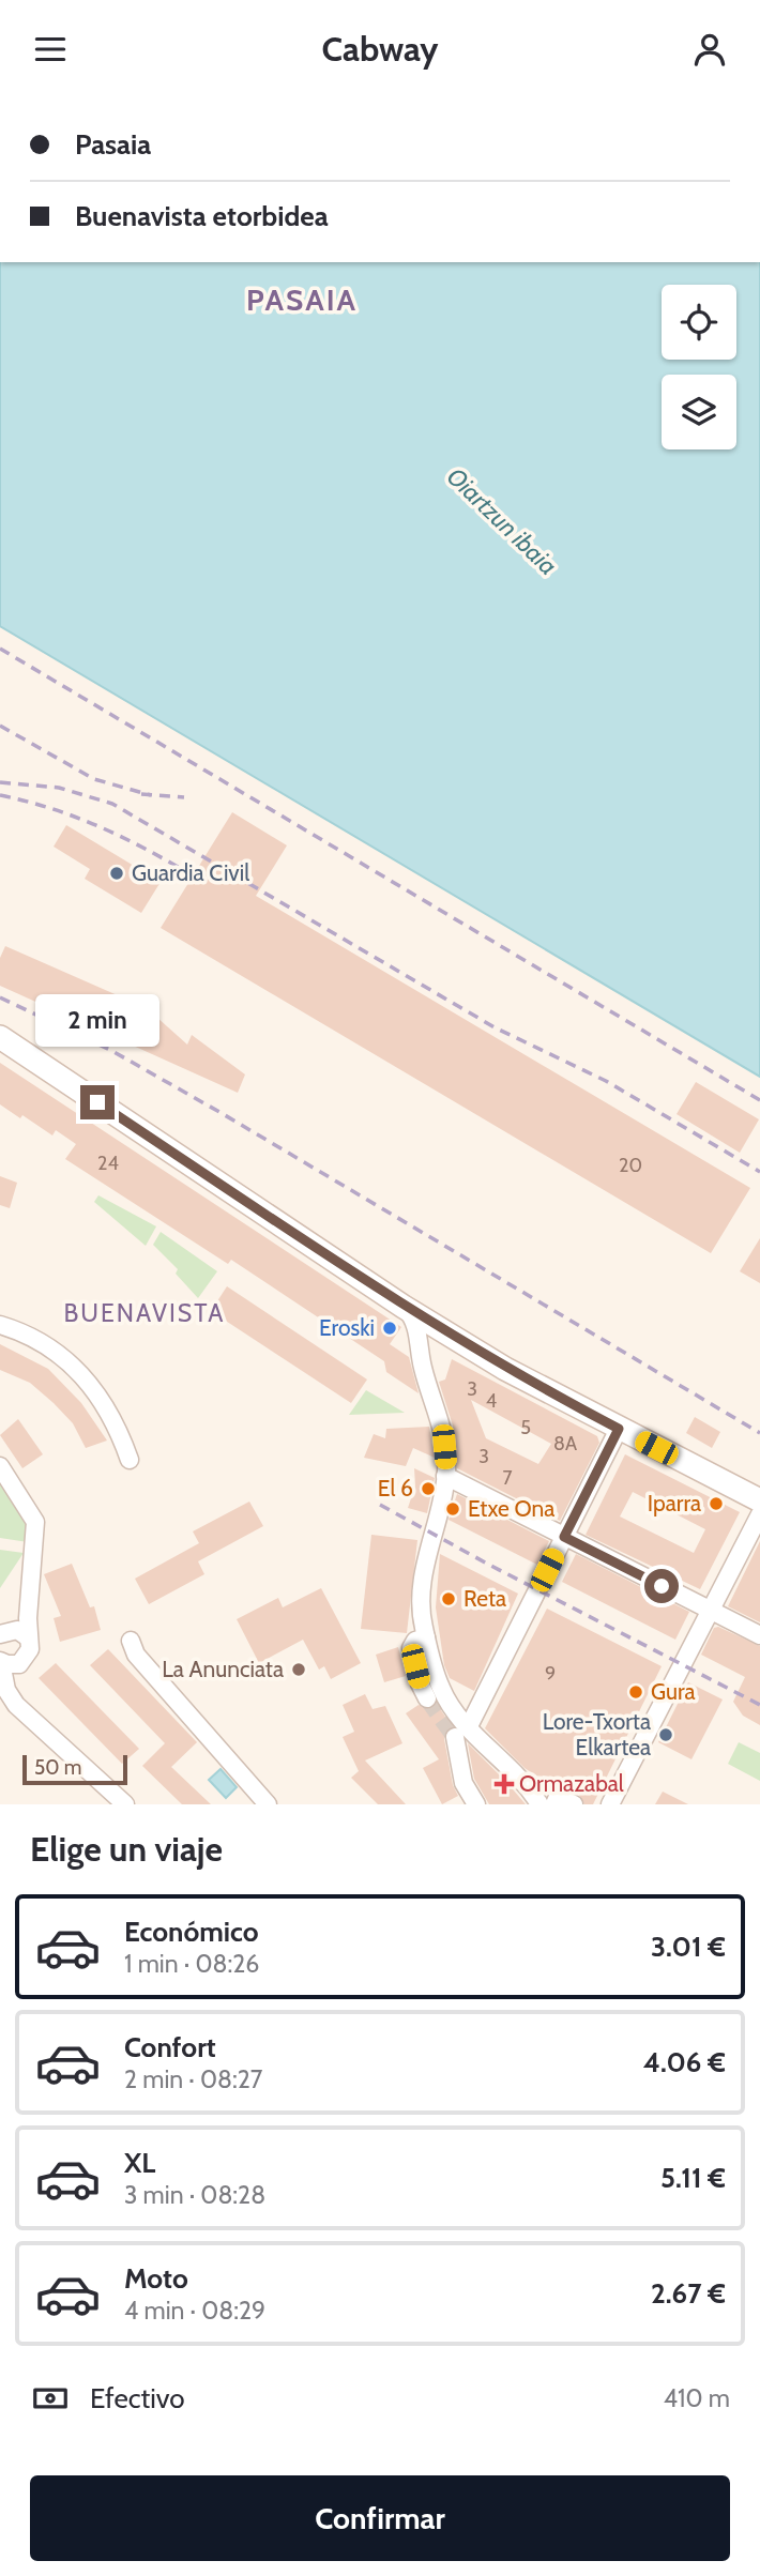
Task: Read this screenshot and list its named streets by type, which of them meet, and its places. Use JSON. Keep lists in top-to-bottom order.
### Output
{
  "districts": ["PASAIA", "BUENAVISTA"],
  "water": ["Oiartzun ibaia"],
  "places": {
    "other": [
      "Guardia Civil",
      "Eroski",
      "El 6",
      "Iparra",
      "Etxe Ona",
      "Reta",
      "La Anunciata",
      "Gura",
      "Lore-Txorta Elkartea"
    ],
    "health": ["Ormazabal"]
  },
  "house_numbers": [
    "24",
    "20",
    "3",
    "4",
    "5",
    "8A",
    "3",
    "7",
    "9"
  ],
  "scale_bar": "50 m",
  "page": {
    "header": "Cabway",
    "banner": ["Pasaia", "Buenavista etorbidea"],
    "bubble": "2 min",
    "scale": "50 m",
    "heading": "Elige un viaje",
    "list": [
      {
        "name": "Económico",
        "note": "1 min · 08:26",
        "value": "3.01 €"
      },
      {
        "name": "Confort",
        "note": "2 min · 08:27",
        "value": "4.06 €"
      },
      {
        "name": "XL",
        "note": "3 min · 08:28",
        "value": "5.11 €"
      },
      {
        "name": "Moto",
        "note": "4 min · 08:29",
        "value": "2.67 €"
      }
    ],
    "pay": ["Efectivo", "410 m"],
    "buttons": "Confirmar"
  }
}
